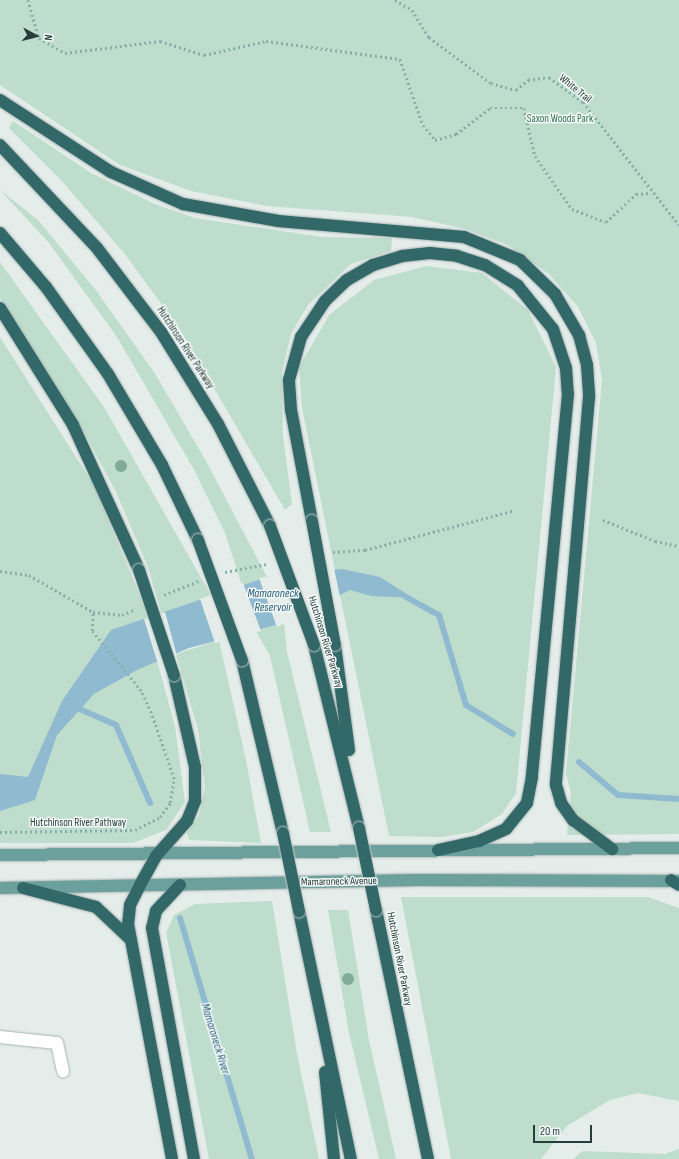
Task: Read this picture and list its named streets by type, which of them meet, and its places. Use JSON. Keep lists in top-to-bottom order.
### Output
{
  "streets": {
    "highway": ["Hutchinson River Parkway"],
    "main road": ["Mamaroneck Avenue"],
    "path": ["White Trail", "Hutchinson River Pathway"]
  },
  "water": ["Mamaroneck Reservoir", "Mamaroneck River"],
  "parks": ["Saxon Woods Park"],
  "scale_bar": "20 m",
  "north": "right"
}
